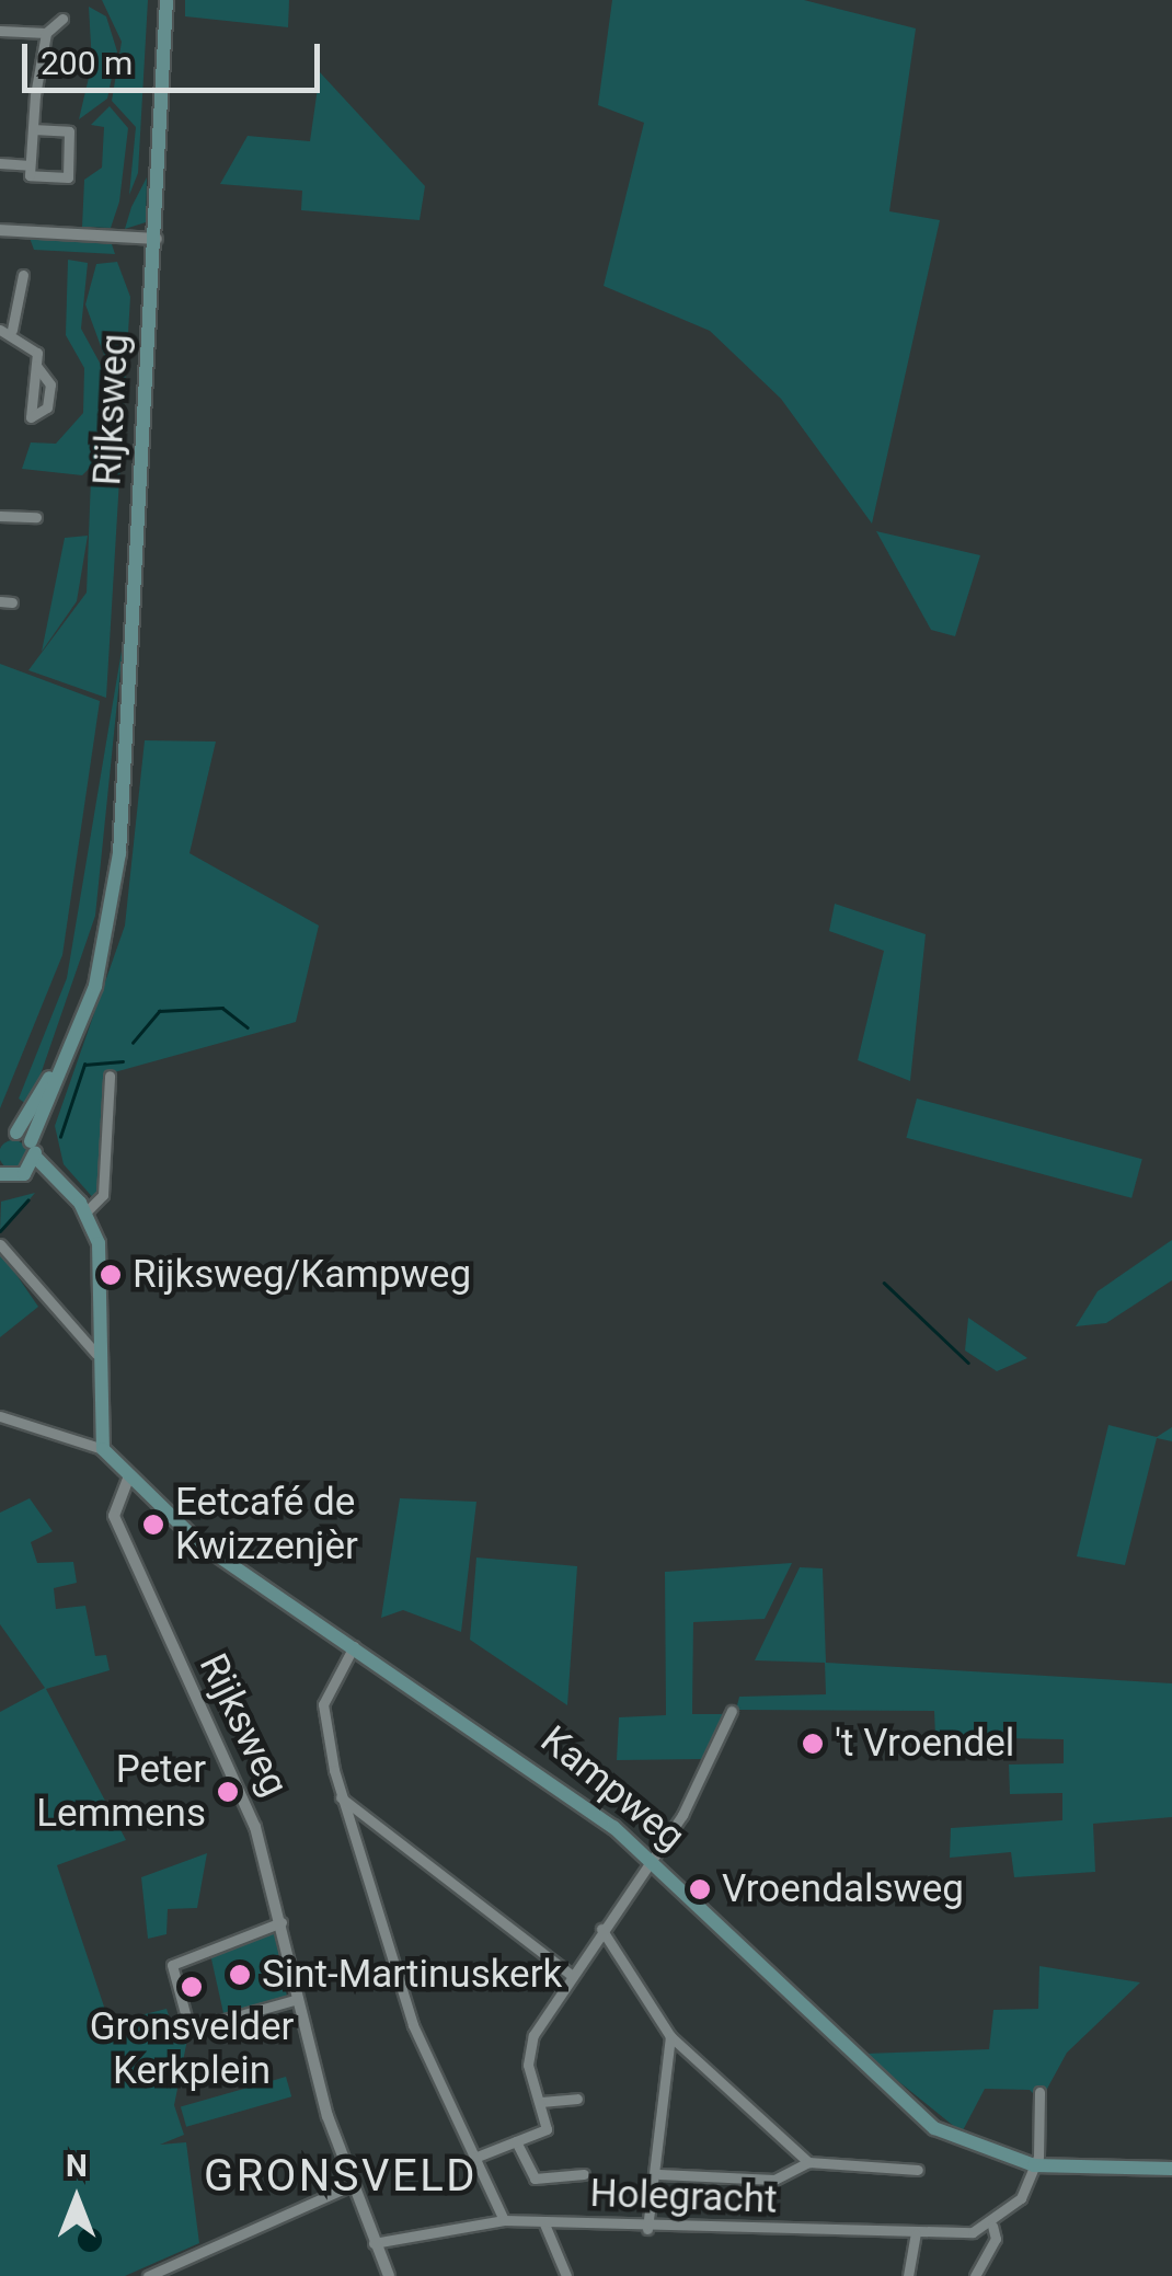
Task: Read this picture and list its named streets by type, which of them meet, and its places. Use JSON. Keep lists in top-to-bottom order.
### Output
{
  "streets": {
    "main road": ["Rijksweg", "Kampweg"],
    "street": ["Holegracht"]
  },
  "crossings": [
    ["Rijksweg", "Kampweg"],
    ["Rijksweg", "Holegracht"]
  ],
  "districts": ["GRONSVELD"],
  "places": [
    "Rijksweg/Kampweg",
    "Eetcafé de Kwizzenjèr",
    "'t Vroendel",
    "Peter Lemmens",
    "Vroendalsweg",
    "Sint-Martinuskerk",
    "Gronsvelder Kerkplein"
  ],
  "scale_bar": "200 m",
  "north": "top"
}
